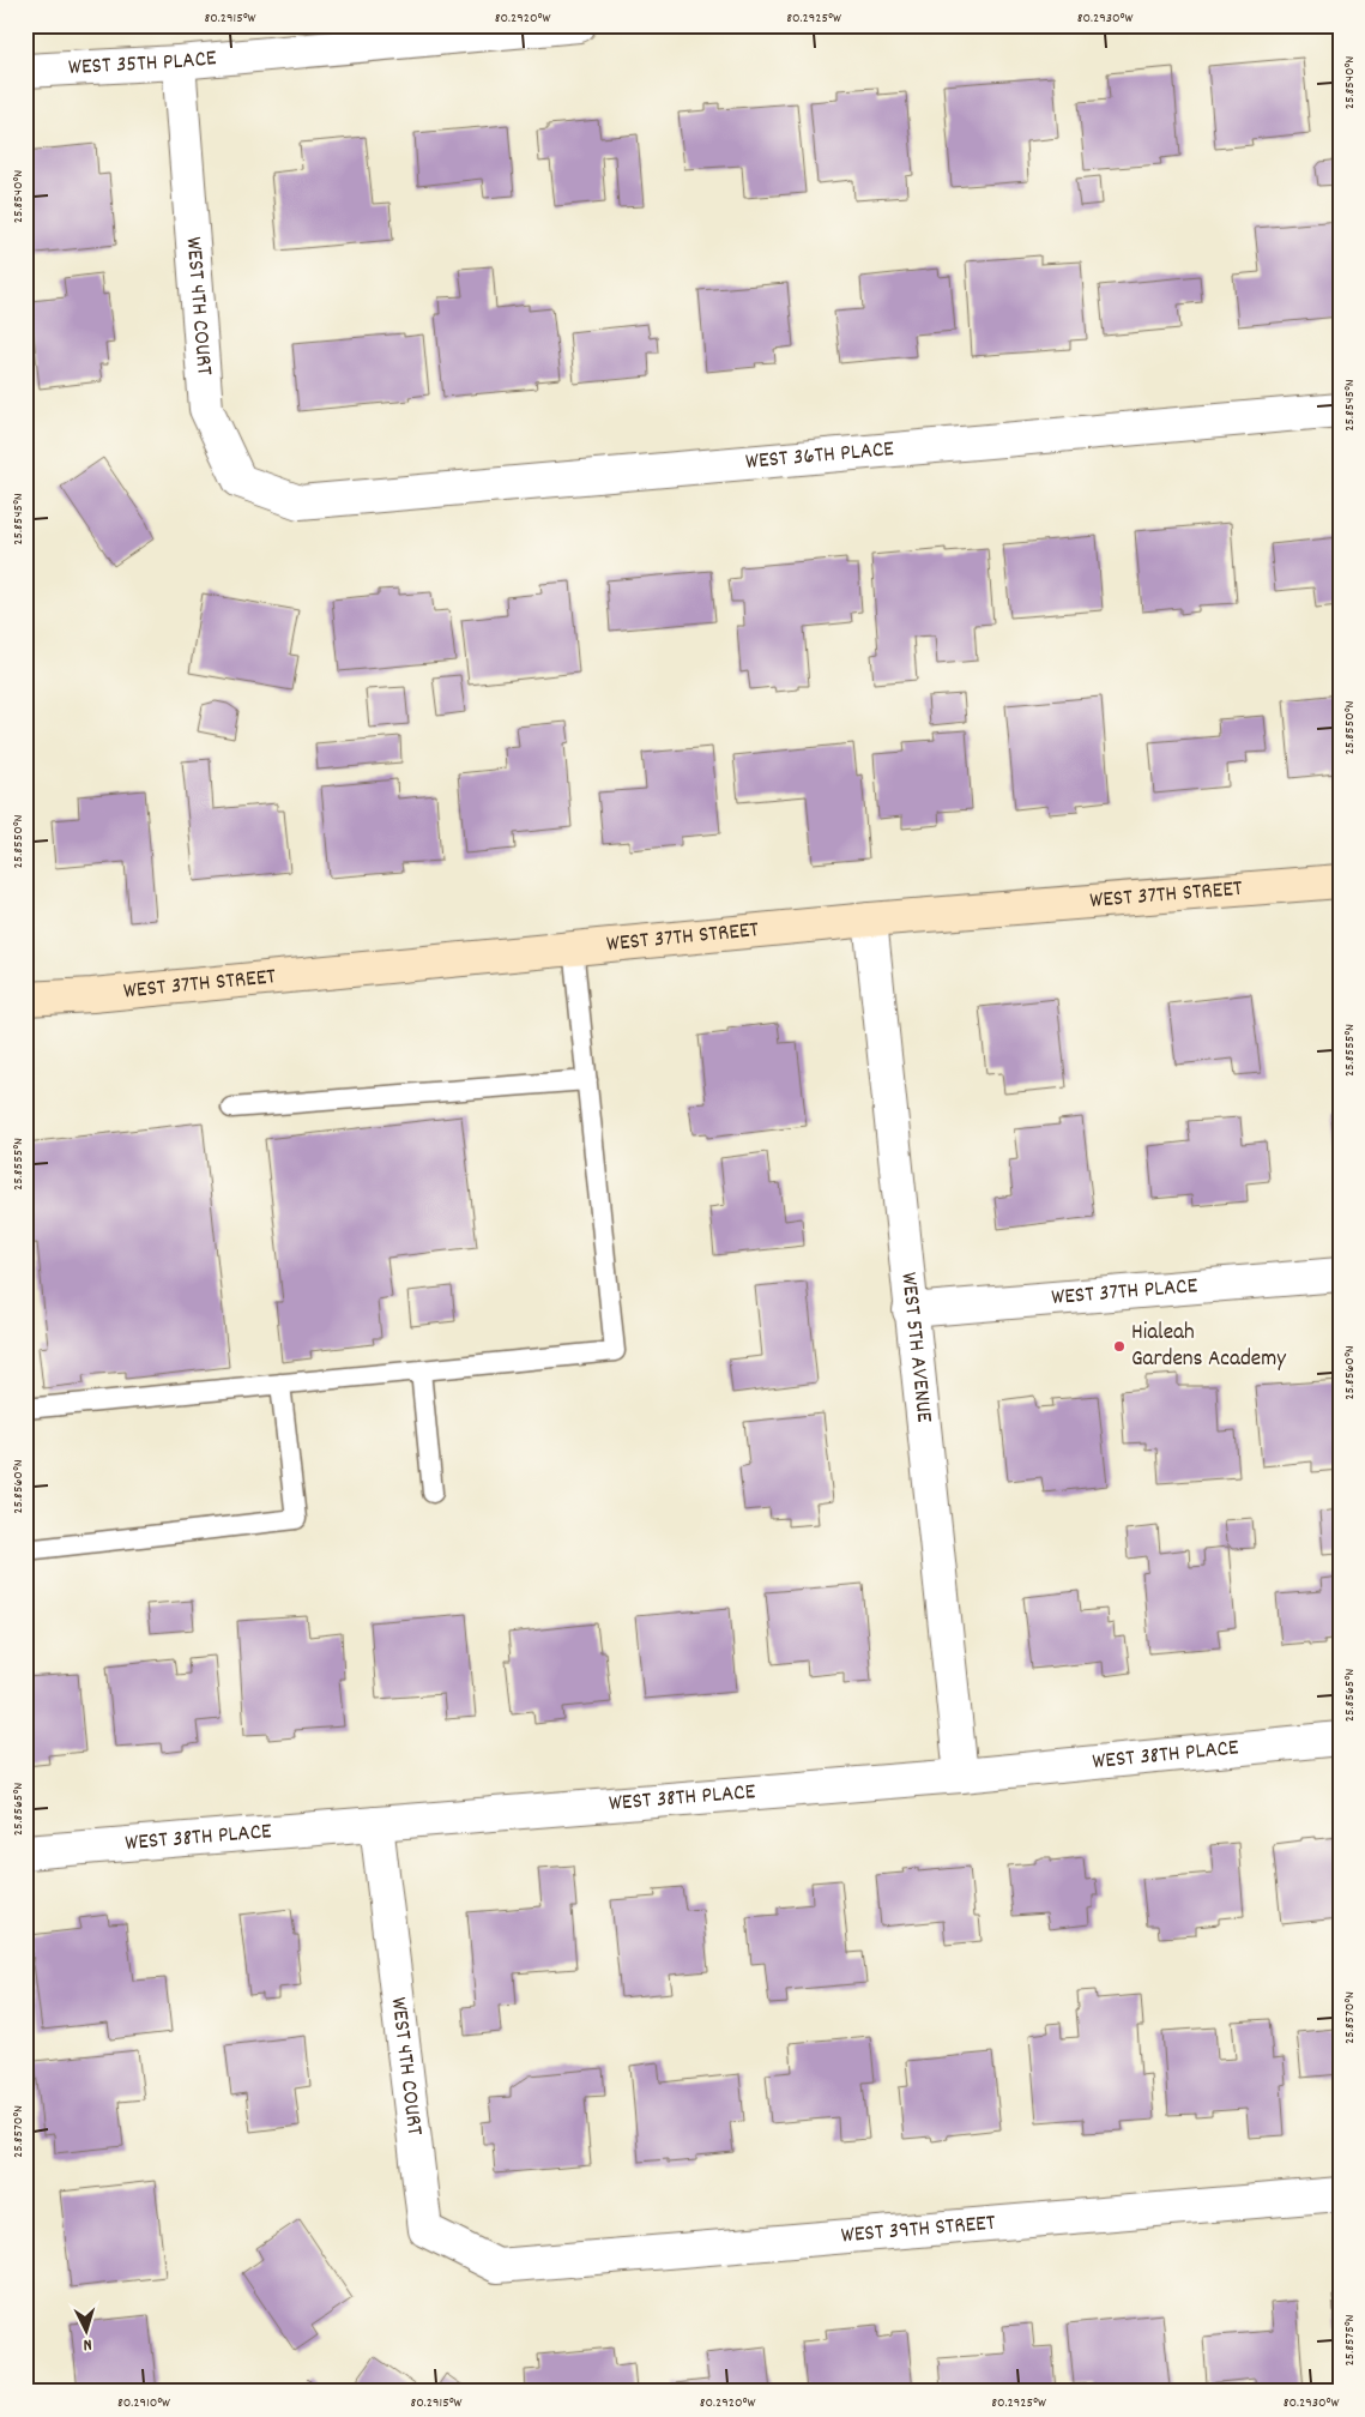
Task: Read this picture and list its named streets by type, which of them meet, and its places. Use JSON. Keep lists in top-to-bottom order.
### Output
{
  "streets": {
    "street": [
      "WEST 35TH PLACE",
      "WEST 4TH COURT",
      "WEST 36TH PLACE",
      "WEST 37TH STREET",
      "WEST 37TH PLACE",
      "WEST 5TH AVENUE",
      "WEST 38TH PLACE",
      "WEST 39TH STREET"
    ]
  },
  "crossings": [
    ["WEST 35TH PLACE", "WEST 4TH COURT"],
    ["WEST 4TH COURT", "WEST 36TH PLACE"],
    ["WEST 4TH COURT", "WEST 38TH PLACE"],
    ["WEST 4TH COURT", "WEST 39TH STREET"],
    ["WEST 37TH STREET", "WEST 5TH AVENUE"],
    ["WEST 37TH PLACE", "WEST 5TH AVENUE"],
    ["WEST 5TH AVENUE", "WEST 38TH PLACE"]
  ],
  "places": ["Hialeah Gardens Academy"],
  "north": "bottom",
  "coordinates": [
    "80.2915°W",
    "80.2920°W",
    "80.2925°W",
    "80.2930°W",
    "25.8540°N",
    "25.8545°N",
    "25.8550°N",
    "25.8555°N",
    "25.8560°N",
    "25.8565°N",
    "25.8570°N",
    "25.8575°N",
    "80.2910°W"
  ]
}
